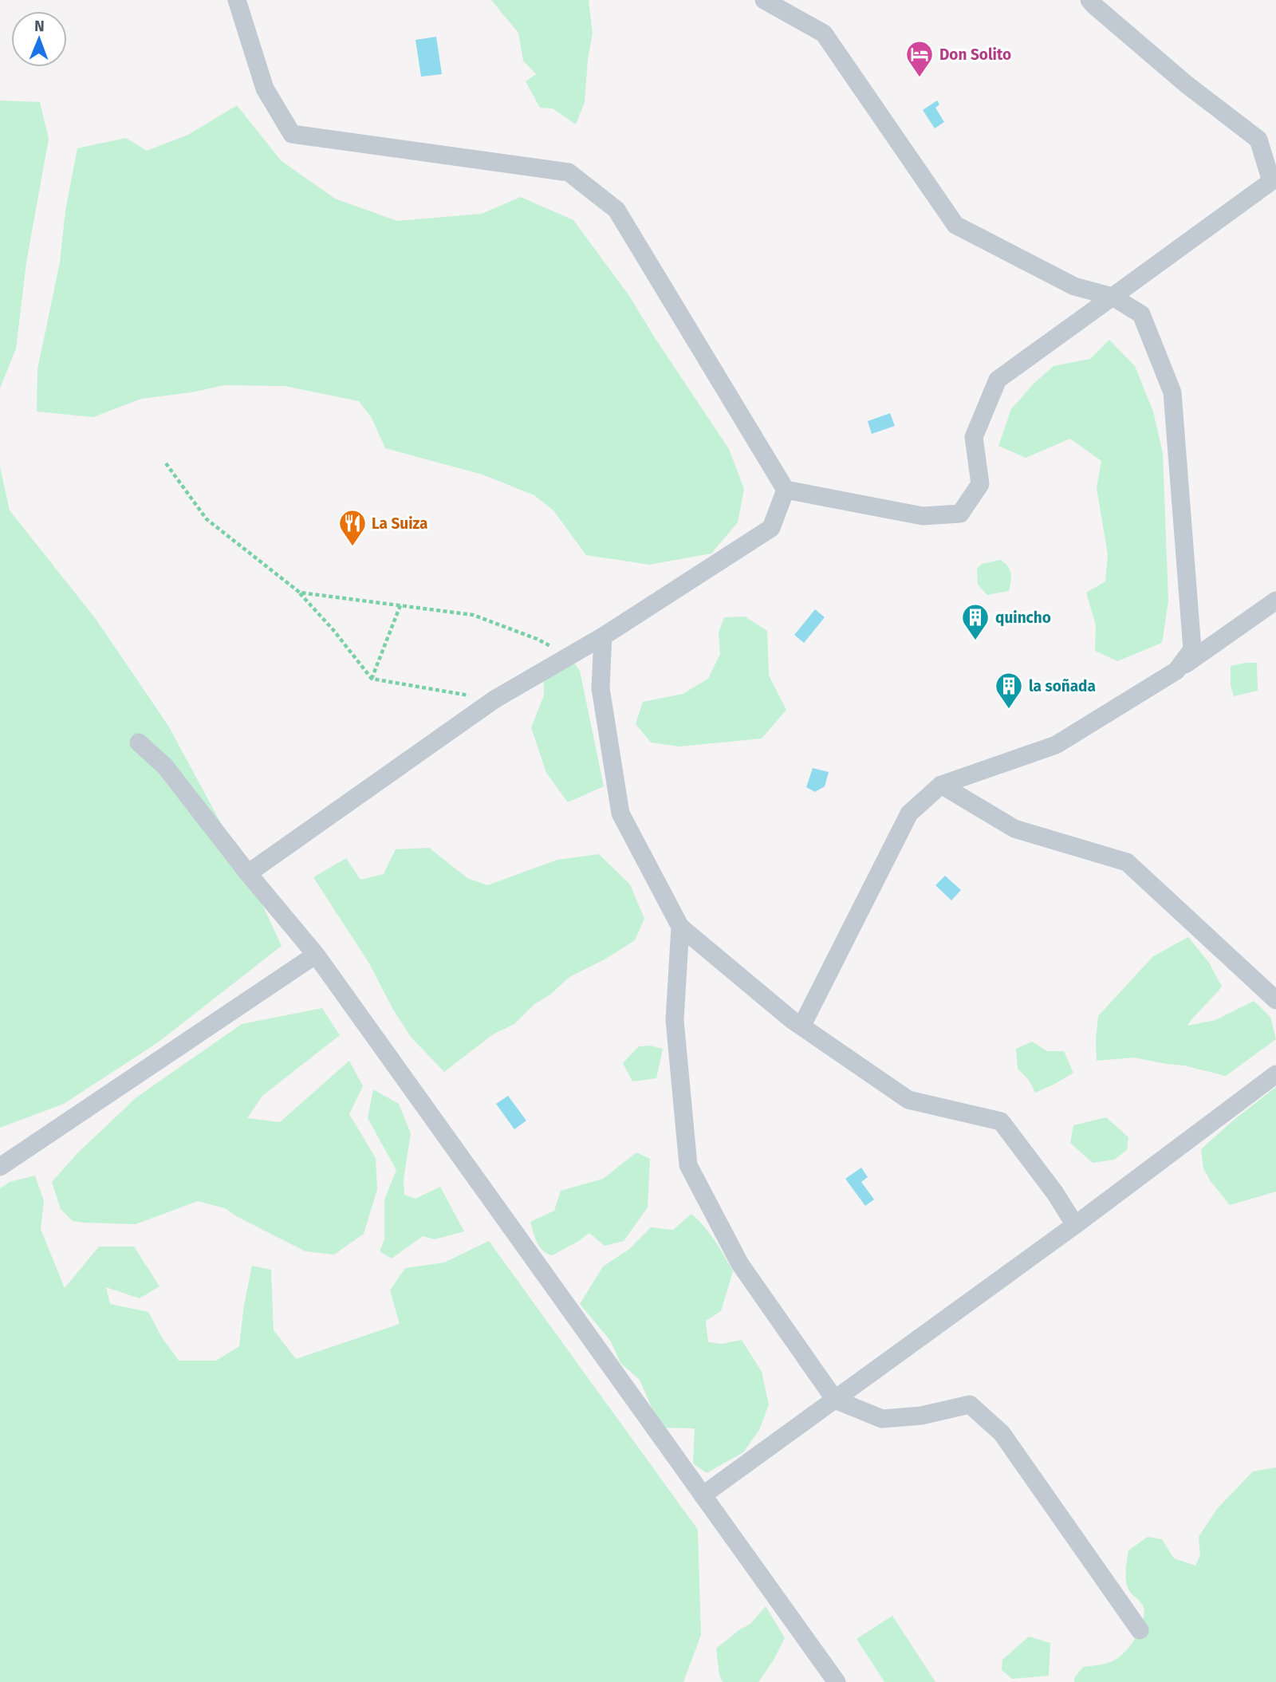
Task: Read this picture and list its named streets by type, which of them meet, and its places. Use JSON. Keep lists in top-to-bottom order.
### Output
{
  "places": {
    "hotel": ["Don Solito"],
    "restaurant": ["La Suiza"],
    "building": ["quincho", "la soñada"]
  },
  "north": "top"
}
